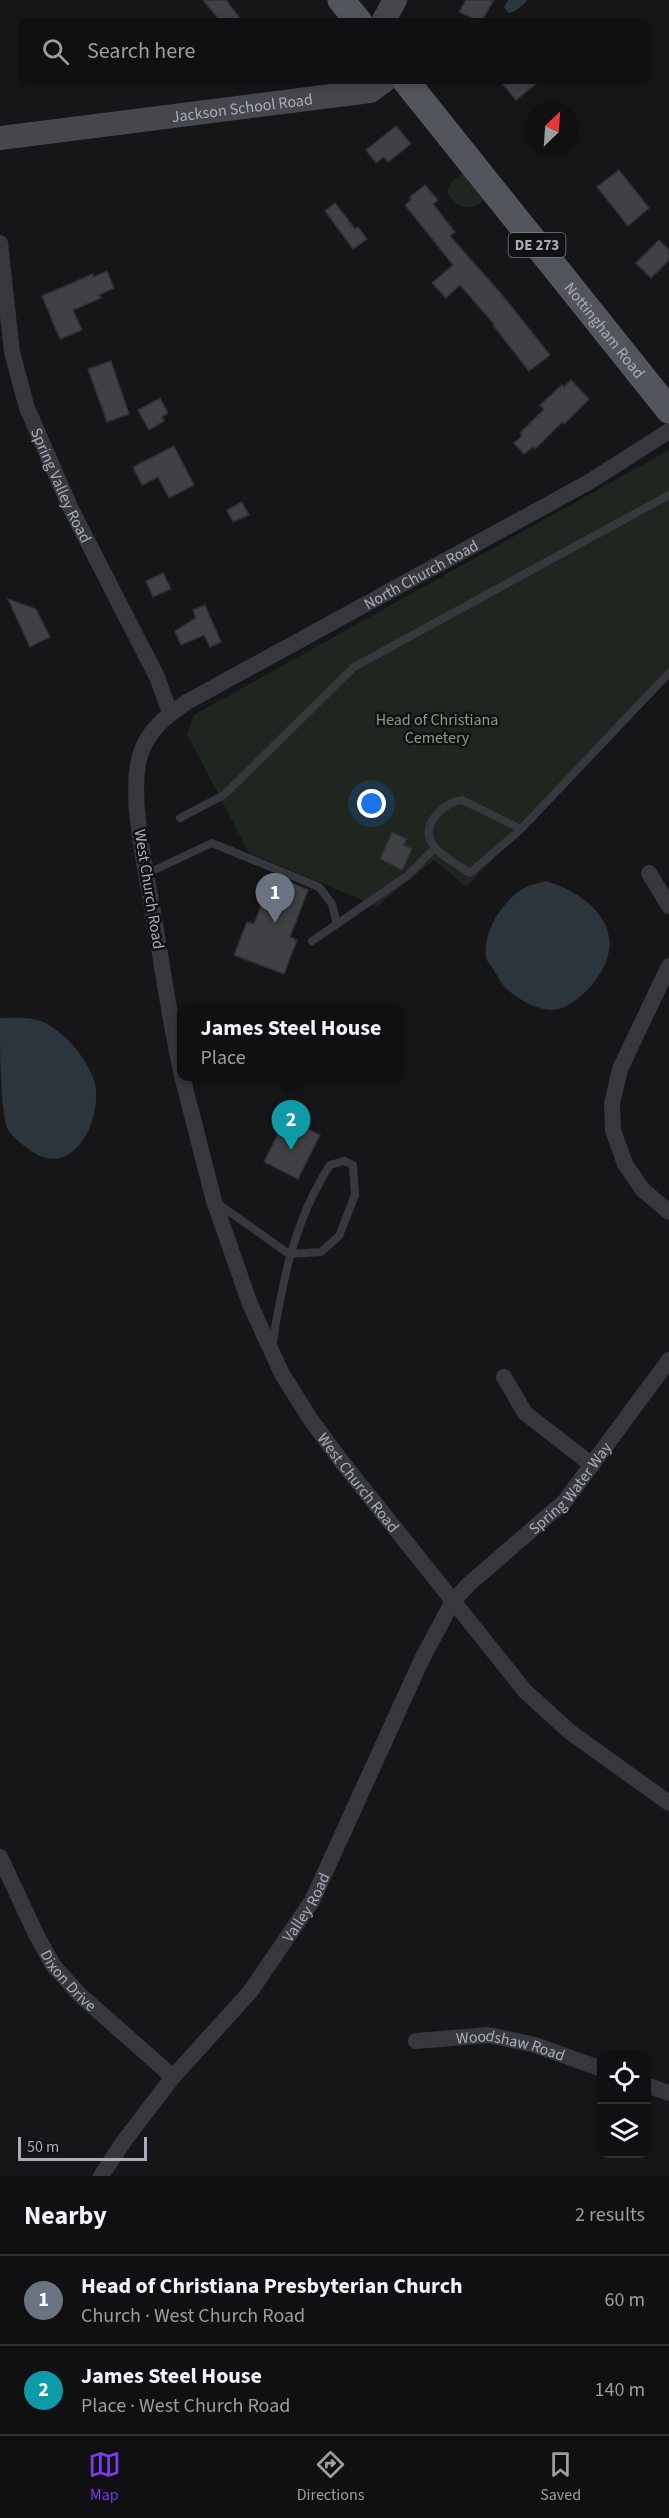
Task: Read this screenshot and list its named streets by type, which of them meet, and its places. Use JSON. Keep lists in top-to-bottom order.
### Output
{
  "streets": {
    "main road": ["DE 273", "Nottingham Road"],
    "street": [
      "Jackson School Road",
      "Spring Valley Road",
      "North Church Road",
      "West Church Road",
      "Spring Water Way",
      "Valley Road",
      "Dixon Drive",
      "Woodshaw Road"
    ]
  },
  "crossings": [
    ["Spring Valley Road", "North Church Road"],
    ["Spring Valley Road", "West Church Road"],
    ["North Church Road", "West Church Road"],
    ["West Church Road", "Spring Water Way"],
    ["West Church Road", "Valley Road"],
    ["Spring Water Way", "Valley Road"],
    ["Valley Road", "Dixon Drive"]
  ],
  "parks": ["Head of Christiana Cemetery"],
  "scale_bar": "50 m",
  "north": "top right",
  "page": {
    "search": "Search here",
    "pins": ["1", "2"],
    "popup": ["James Steel House", "Place"],
    "scale": "50 m",
    "heading": ["Nearby", "2 results"],
    "list": [
      {
        "mark": "1",
        "name": "Head of Christiana Presbyterian Church",
        "note": "Church · West Church Road",
        "value": "60 m"
      },
      {
        "mark": "2",
        "name": "James Steel House",
        "note": "Place · West Church Road",
        "value": "140 m"
      }
    ],
    "nav": ["Map", "Directions", "Saved"]
  }
}
